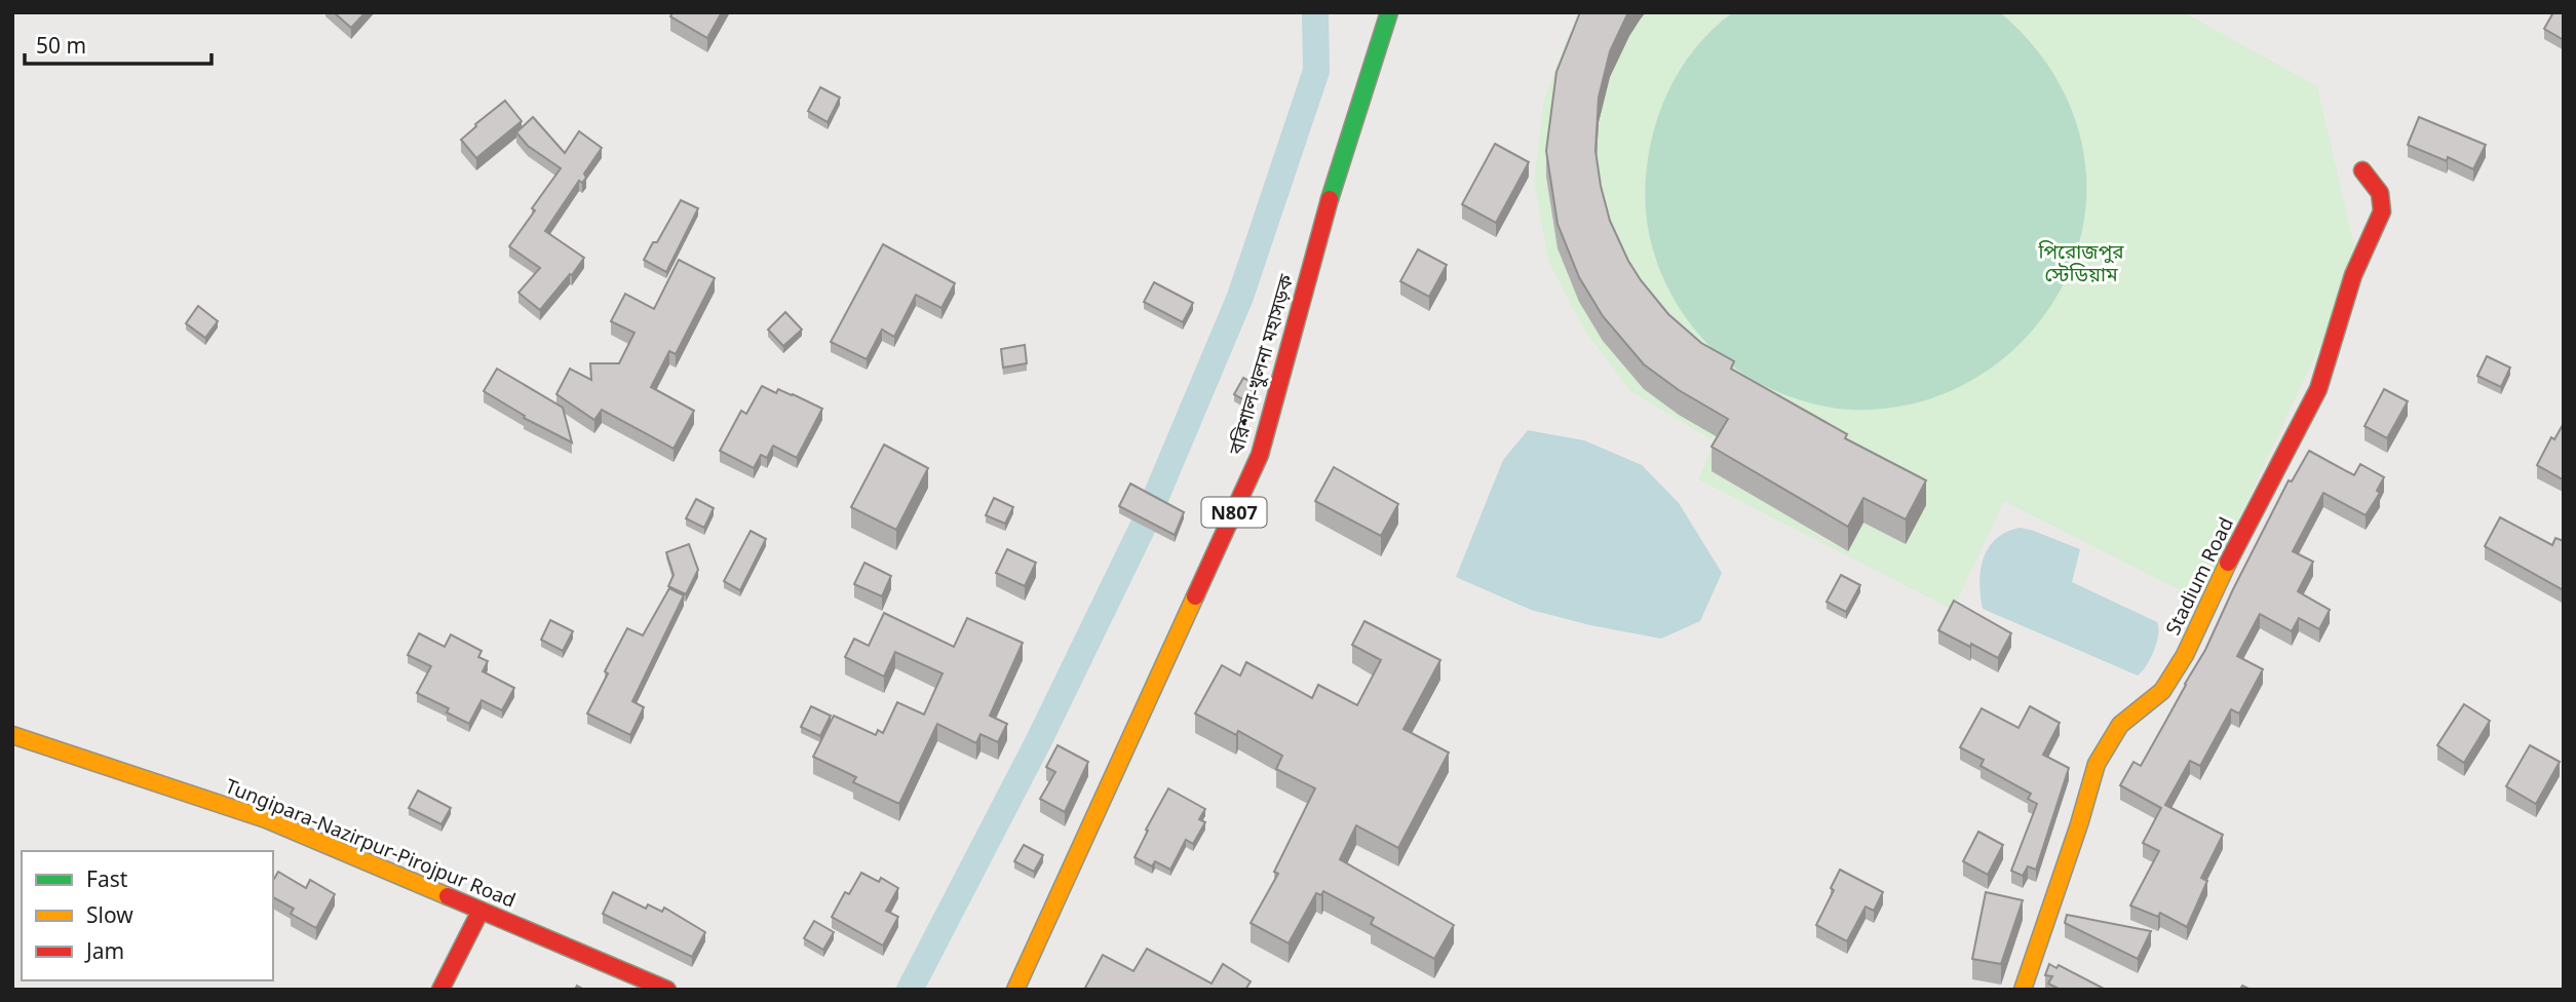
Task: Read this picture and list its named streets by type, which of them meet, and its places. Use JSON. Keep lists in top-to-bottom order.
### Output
{
  "streets": {
    "main road": [
      "বরিশাল-খুলনা মহাসড়ক",
      "N807",
      "Stadium Road",
      "Tungipara-Nazirpur-Pirojpur Road"
    ]
  },
  "parks": ["পিরোজপুর স্টেডিয়াম"],
  "legend": ["Fast", "Slow", "Jam"],
  "scale_bar": "50 m"
}
